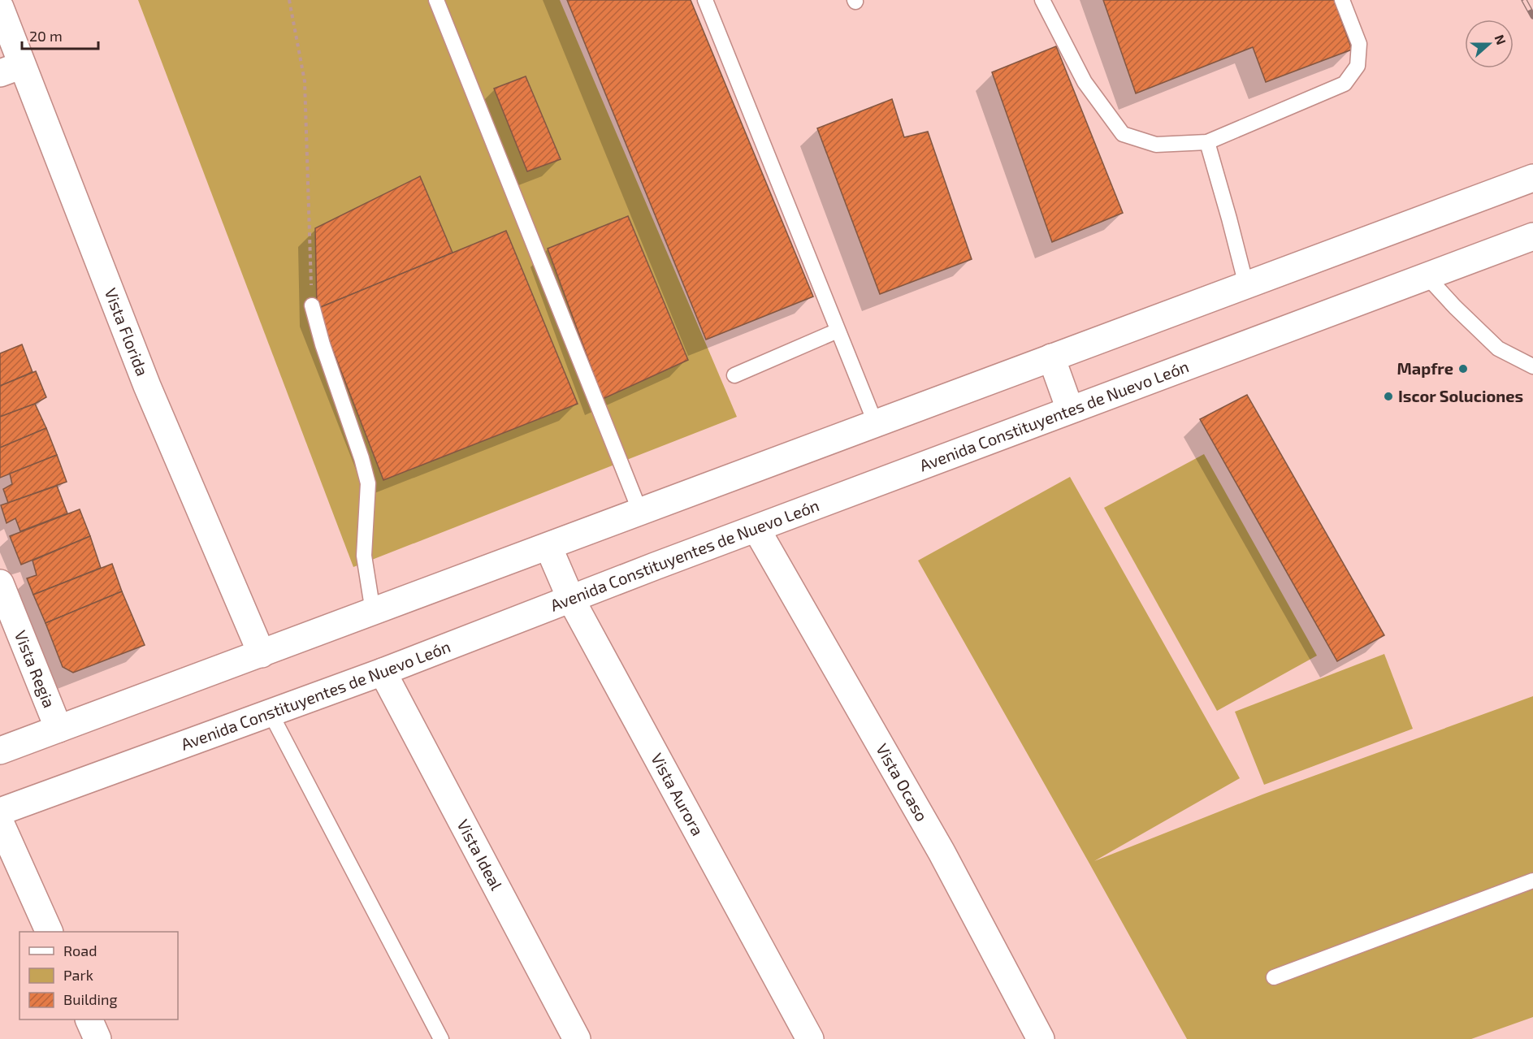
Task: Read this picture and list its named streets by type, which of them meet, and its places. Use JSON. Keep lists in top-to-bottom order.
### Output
{
  "streets": {
    "main road": [
      "Vista Florida",
      "Avenida Constituyentes de Nuevo León",
      "Vista Regia",
      "Vista Ocaso",
      "Vista Aurora",
      "Vista Ideal"
    ]
  },
  "crossings": [
    ["Avenida Constituyentes de Nuevo León", "Vista Ocaso"],
    ["Avenida Constituyentes de Nuevo León", "Vista Aurora"],
    ["Avenida Constituyentes de Nuevo León", "Vista Ideal"]
  ],
  "places": ["Mapfre", "Iscor Soluciones"],
  "legend": ["Road", "Park", "Building"],
  "scale_bar": "20 m",
  "north": "right"
}
